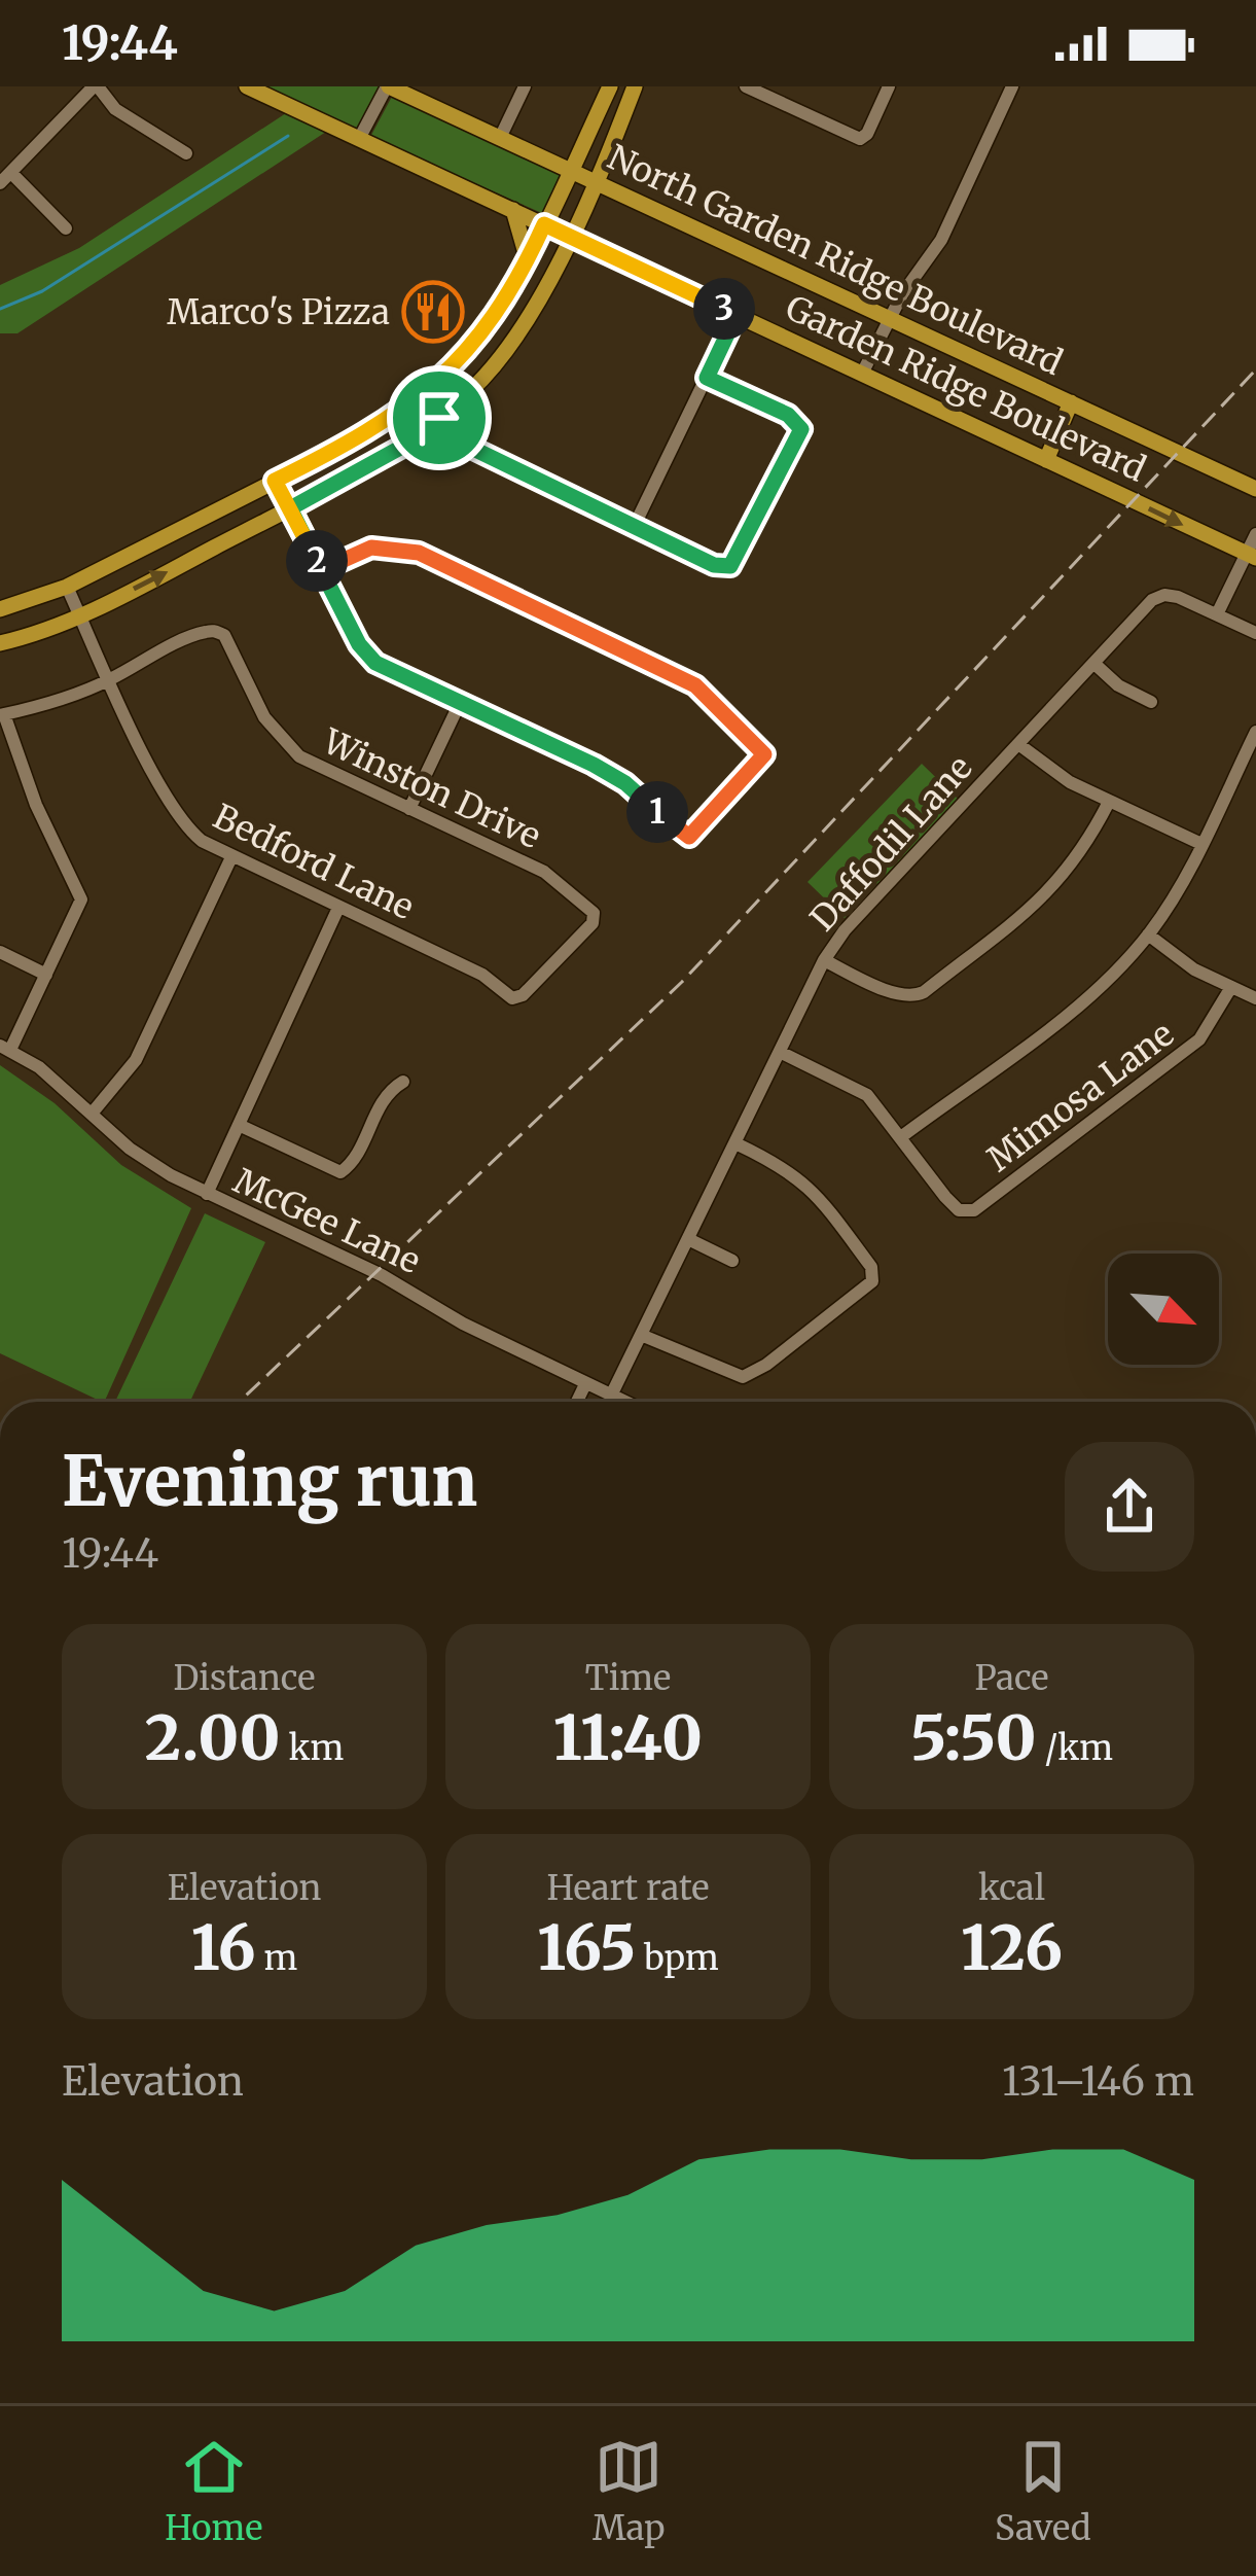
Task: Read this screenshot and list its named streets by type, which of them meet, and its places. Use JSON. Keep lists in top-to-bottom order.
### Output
{
  "streets": {
    "main road": ["North Garden Ridge Boulevard", "Garden Ridge Boulevard"],
    "street": [
      "Winston Drive",
      "Daffodil Lane",
      "Bedford Lane",
      "Mimosa Lane",
      "McGee Lane"
    ]
  },
  "crossings": [
    ["Winston Drive", "Bedford Lane"],
    ["Daffodil Lane", "Mimosa Lane"],
    ["Daffodil Lane", "McGee Lane"]
  ],
  "places": {
    "restaurant": ["Marco's Pizza"]
  },
  "north": "bottom right",
  "page": {
    "status": "19:44",
    "pins": ["3", "2", "1"],
    "heading": ["Evening run", "19:44"],
    "stats": [
      ["Distance", "2.00 km"],
      ["Time", "11:40"],
      ["Pace", "5:50 /km"],
      ["Elevation", "16 m"],
      ["Heart rate", "165 bpm"],
      ["kcal", "126"]
    ],
    "chart": ["Elevation", "131–146 m"],
    "tabs": ["Home", "Map", "Saved"]
  }
}
